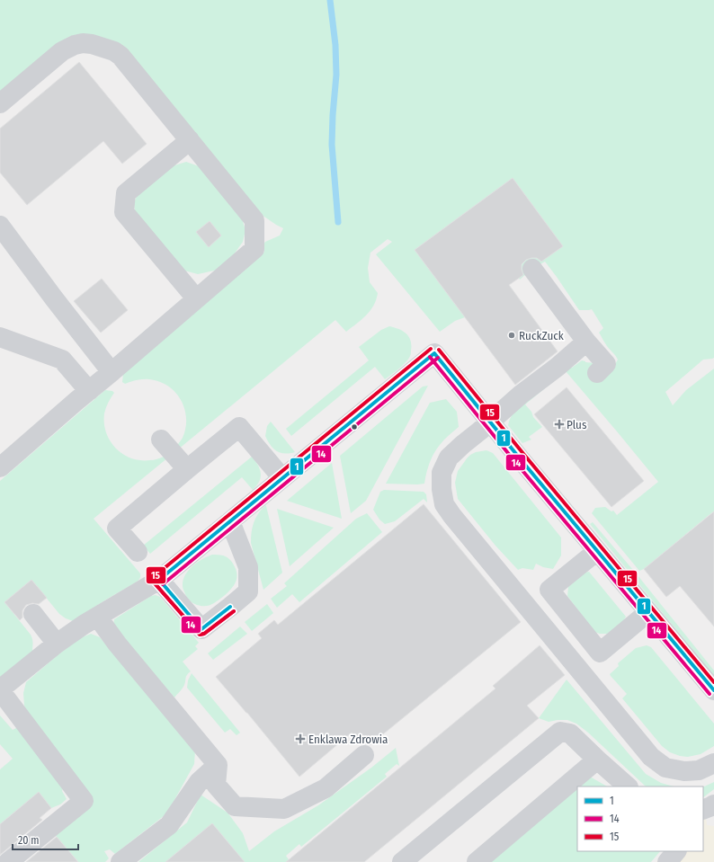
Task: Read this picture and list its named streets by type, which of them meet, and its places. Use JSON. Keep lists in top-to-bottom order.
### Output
{
  "places": {
    "other": ["RuckZuck"],
    "health": ["Plus", "Enklawa Zdrowia"]
  },
  "lines": ["transit line 15", "transit line 1", "transit line 14"],
  "legend": ["1", "14", "15"],
  "scale_bar": "20 m"
}
